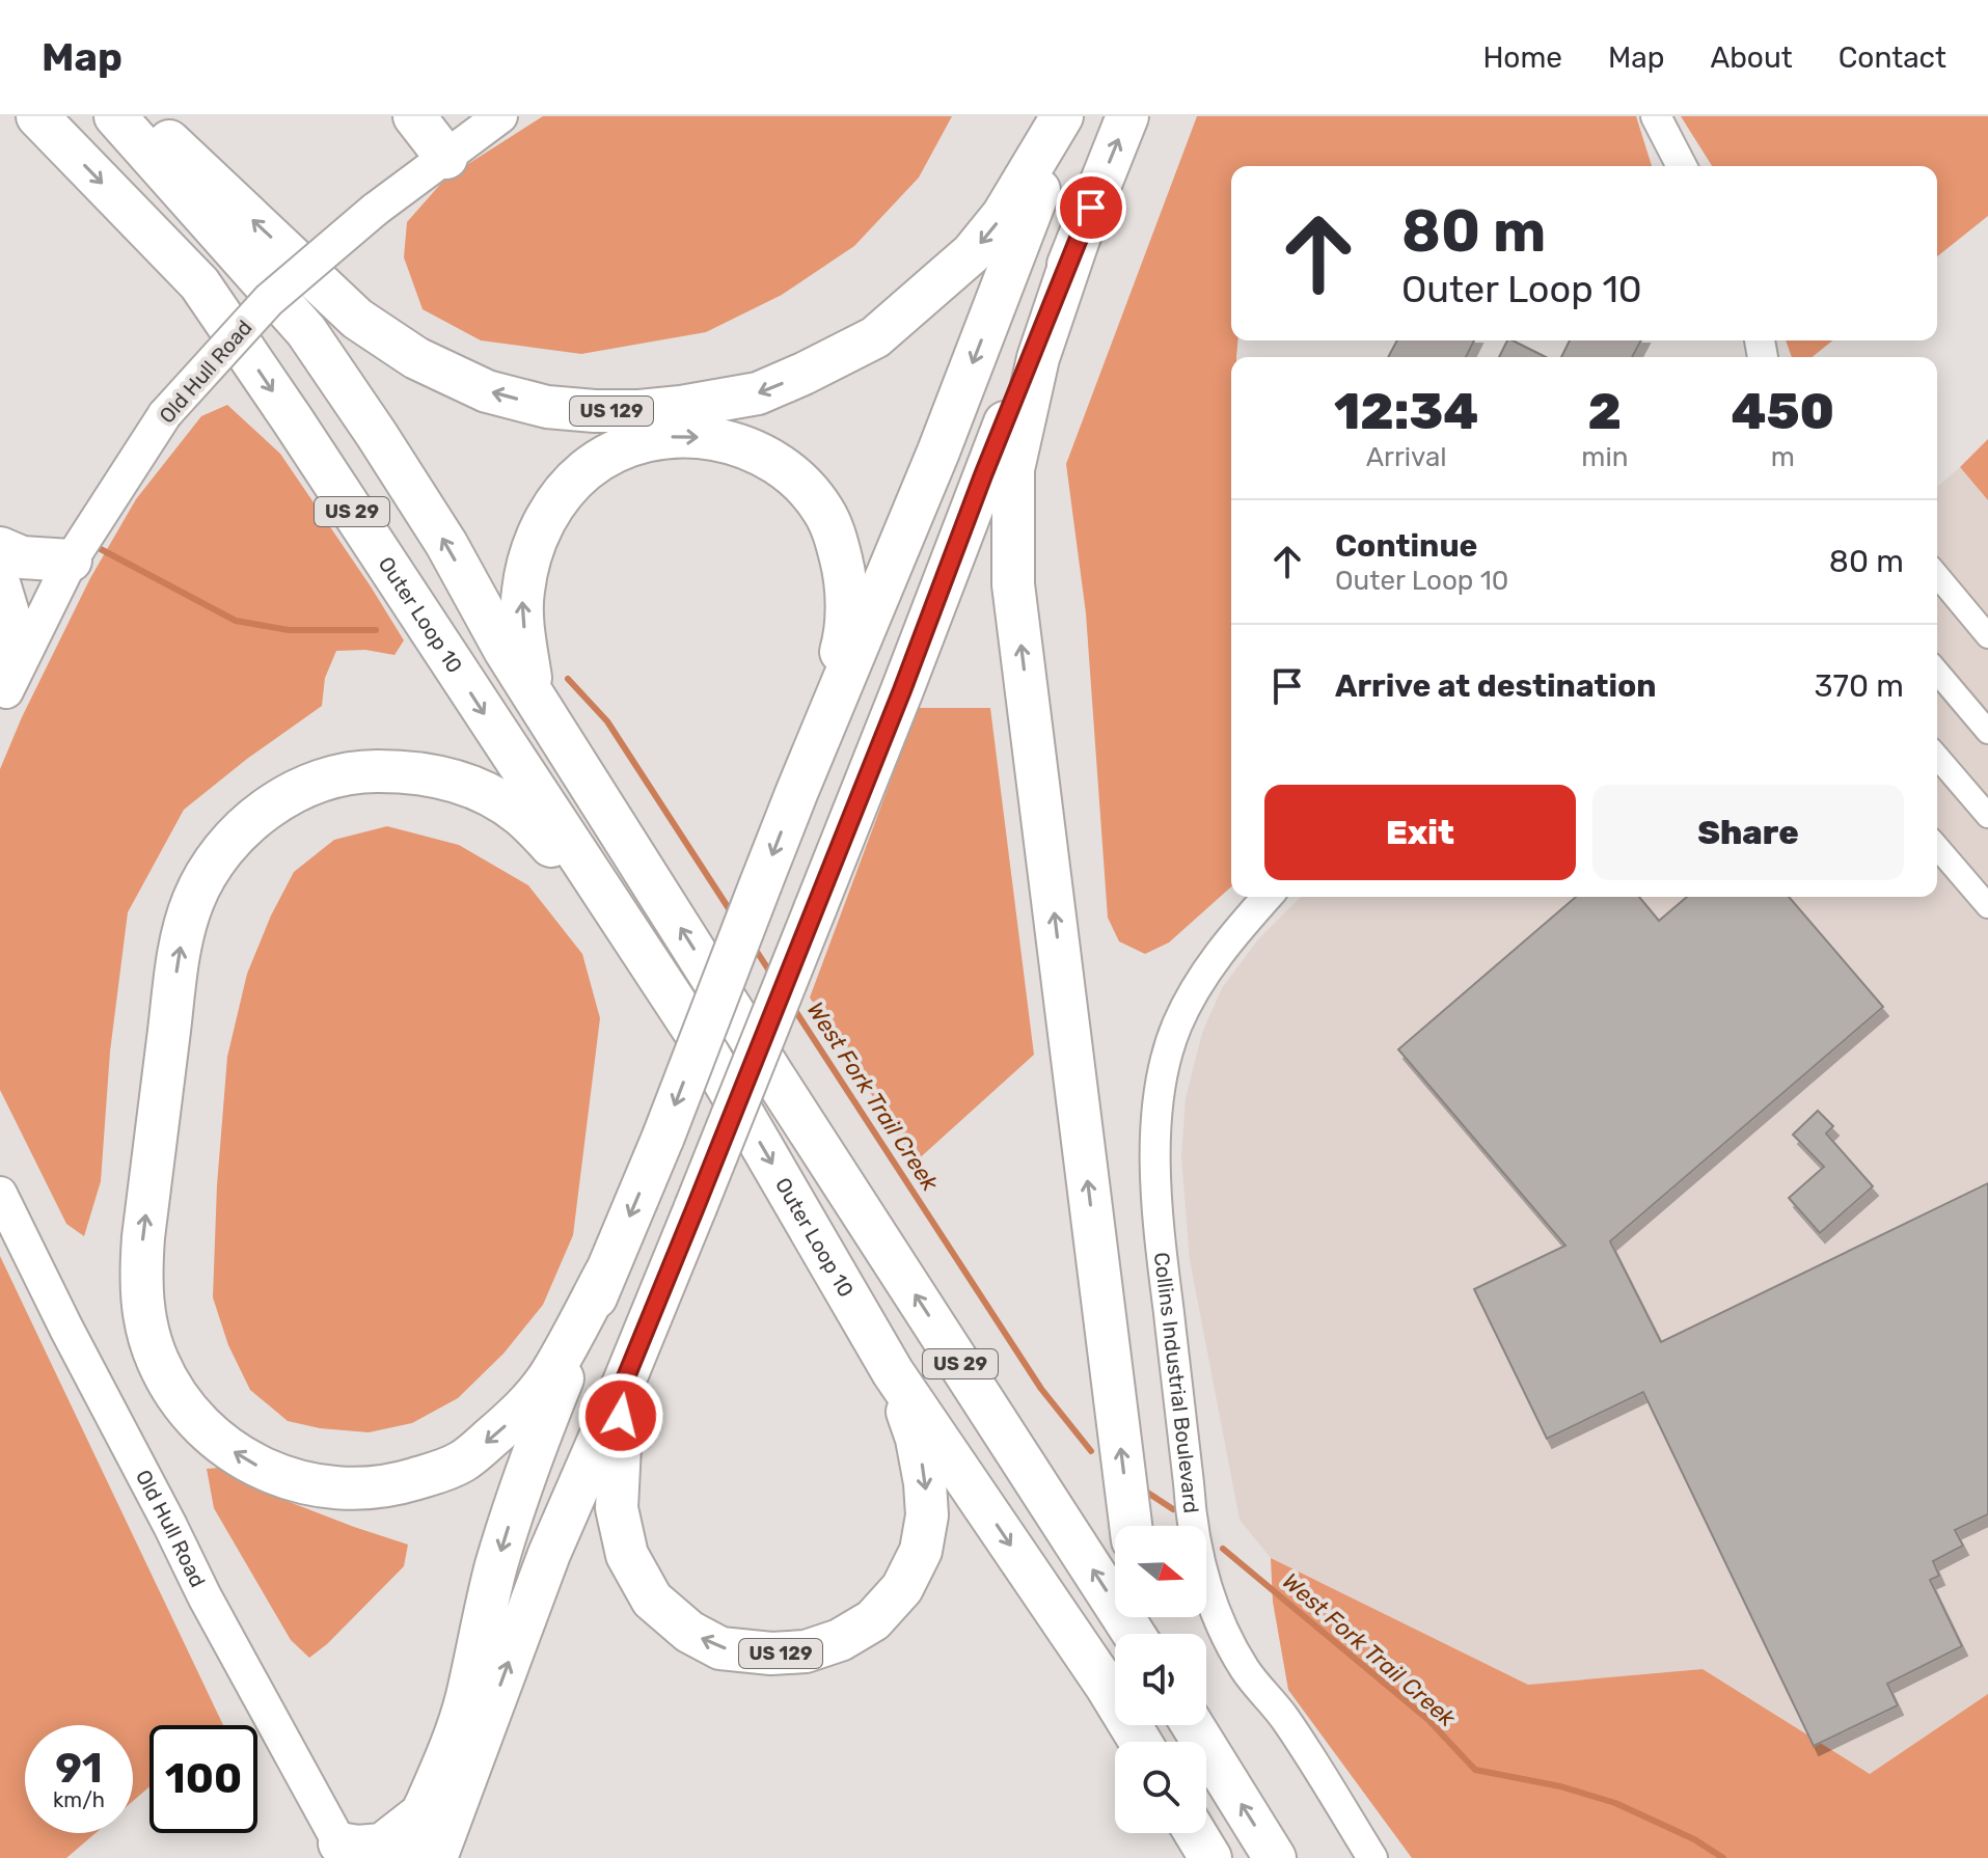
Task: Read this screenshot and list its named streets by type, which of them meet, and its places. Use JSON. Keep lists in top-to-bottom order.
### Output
{
  "streets": {
    "highway": ["US 129", "US 29", "Outer Loop 10"],
    "main road": ["Old Hull Road"],
    "street": ["Collins Industrial Boulevard"]
  },
  "crossings": [
    ["US 129", "US 29"],
    ["US 129", "Outer Loop 10"],
    ["US 29", "Outer Loop 10"]
  ],
  "water": ["West Fork Trail Creek"],
  "north": "right",
  "page": {
    "header": "Map",
    "nav": [
      "Home",
      "Map",
      "About",
      "Contact"
    ],
    "turn": ["80 m", "Outer Loop 10"],
    "eta": [
      "12:34",
      "Arrival",
      "2",
      "min",
      "450",
      "m"
    ],
    "list": [
      {
        "name": "Continue",
        "note": "Outer Loop 10",
        "value": "80 m"
      },
      {
        "name": "Arrive at destination",
        "value": "370 m"
      }
    ],
    "buttons": ["Exit", "Share"],
    "speed": "91 km/h",
    "limit": "100"
  }
}
